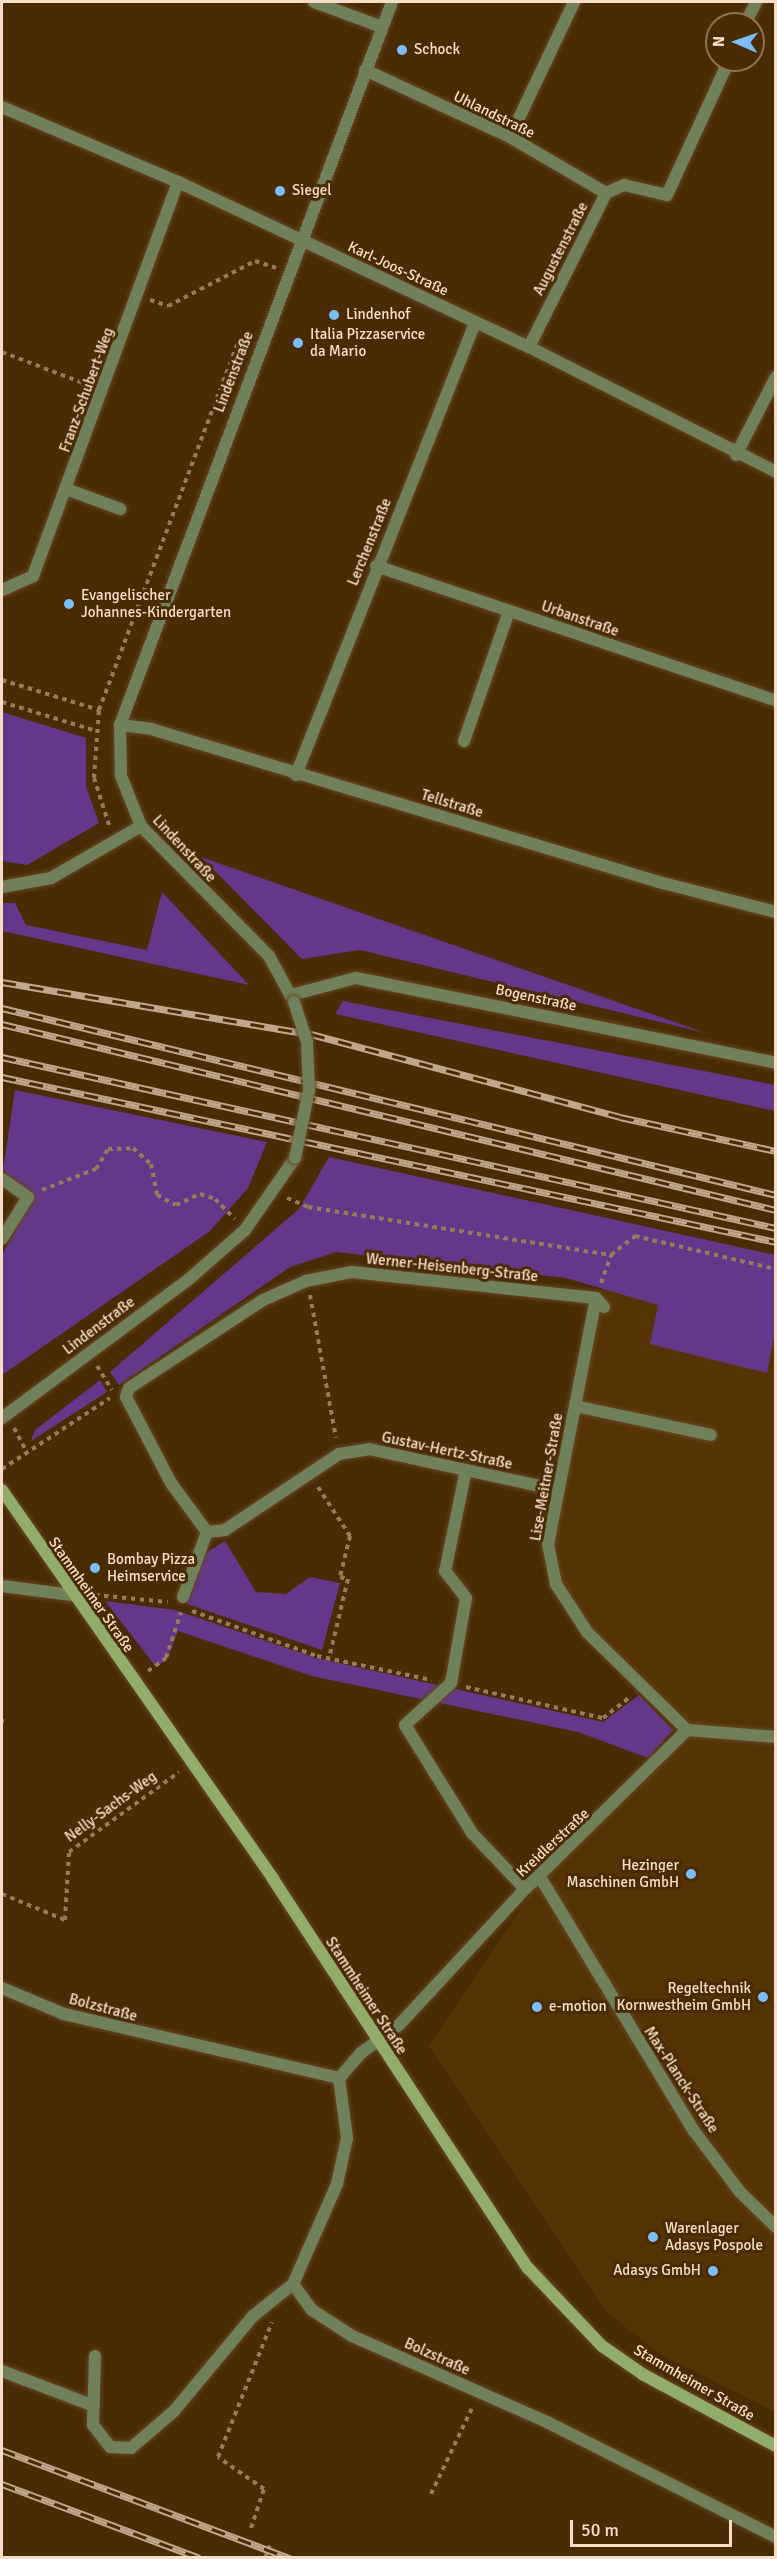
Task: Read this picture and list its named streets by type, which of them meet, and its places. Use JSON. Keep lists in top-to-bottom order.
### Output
{
  "streets": {
    "main road": ["Stammheimer Straße"],
    "street": [
      "Uhlandstraße",
      "Augustenstraße",
      "Karl-Joos-Straße",
      "Lindenstraße",
      "Franz-Schubert-Weg",
      "Lerchenstraße",
      "Urbanstraße",
      "Tellstraße",
      "Bogenstraße",
      "Werner-Heisenberg-Straße",
      "Gustav-Hertz-Straße",
      "Lise-Meitner-Straße",
      "Kreidlerstraße",
      "Bolzstraße",
      "Max-Planck-Straße"
    ],
    "path": ["Nelly-Sachs-Weg"]
  },
  "crossings": [
    ["Uhlandstraße", "Augustenstraße"],
    ["Uhlandstraße", "Lindenstraße"],
    ["Augustenstraße", "Karl-Joos-Straße"],
    ["Karl-Joos-Straße", "Lindenstraße"],
    ["Karl-Joos-Straße", "Franz-Schubert-Weg"],
    ["Karl-Joos-Straße", "Lerchenstraße"],
    ["Lindenstraße", "Tellstraße"],
    ["Lindenstraße", "Bogenstraße"],
    ["Lerchenstraße", "Urbanstraße"],
    ["Lerchenstraße", "Tellstraße"],
    ["Werner-Heisenberg-Straße", "Gustav-Hertz-Straße"],
    ["Werner-Heisenberg-Straße", "Lise-Meitner-Straße"],
    ["Gustav-Hertz-Straße", "Lise-Meitner-Straße"],
    ["Lise-Meitner-Straße", "Kreidlerstraße"],
    ["Stammheimer Straße", "Nelly-Sachs-Weg"],
    ["Stammheimer Straße", "Kreidlerstraße"],
    ["Kreidlerstraße", "Max-Planck-Straße"]
  ],
  "places": [
    "Schock",
    "Siegel",
    "Lindenhof",
    "Italia Pizzaservice da Mario",
    "Evangelischer Johannes-Kindergarten",
    "Bombay Pizza Heimservice",
    "Hezinger Maschinen GmbH",
    "Regeltechnik Kornwestheim GmbH",
    "e-motion",
    "Warenlager Adasys Pospole",
    "Adasys GmbH"
  ],
  "scale_bar": "50 m",
  "north": "left"
}
